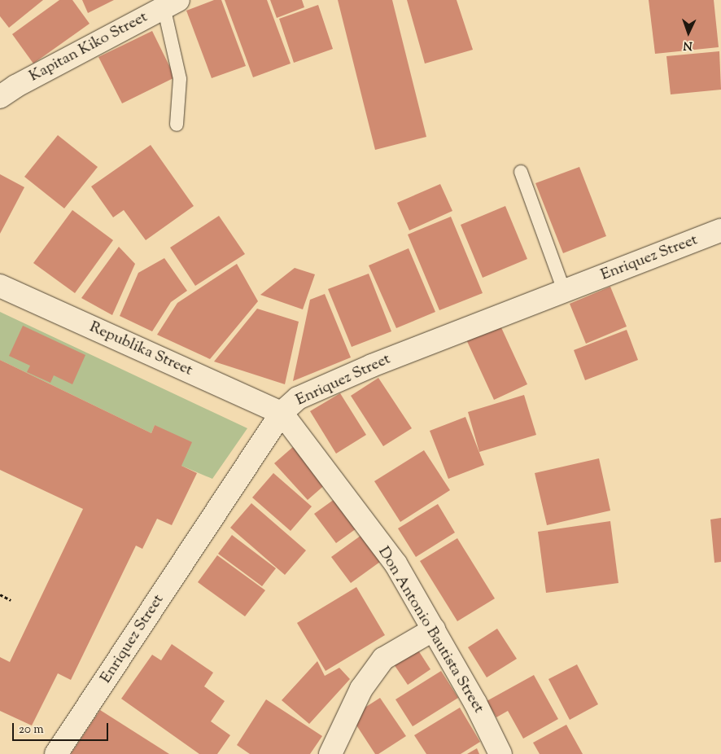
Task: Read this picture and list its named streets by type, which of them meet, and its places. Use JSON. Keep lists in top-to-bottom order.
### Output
{
  "streets": {
    "street": [
      "Kapitan Kiko Street",
      "Enriquez Street",
      "Republika Street",
      "Don Antonio Bautista Street"
    ]
  },
  "crossings": [
    ["Enriquez Street", "Republika Street"],
    ["Enriquez Street", "Don Antonio Bautista Street"],
    ["Republika Street", "Don Antonio Bautista Street"]
  ],
  "scale_bar": "20 m",
  "north": "bottom"
}
